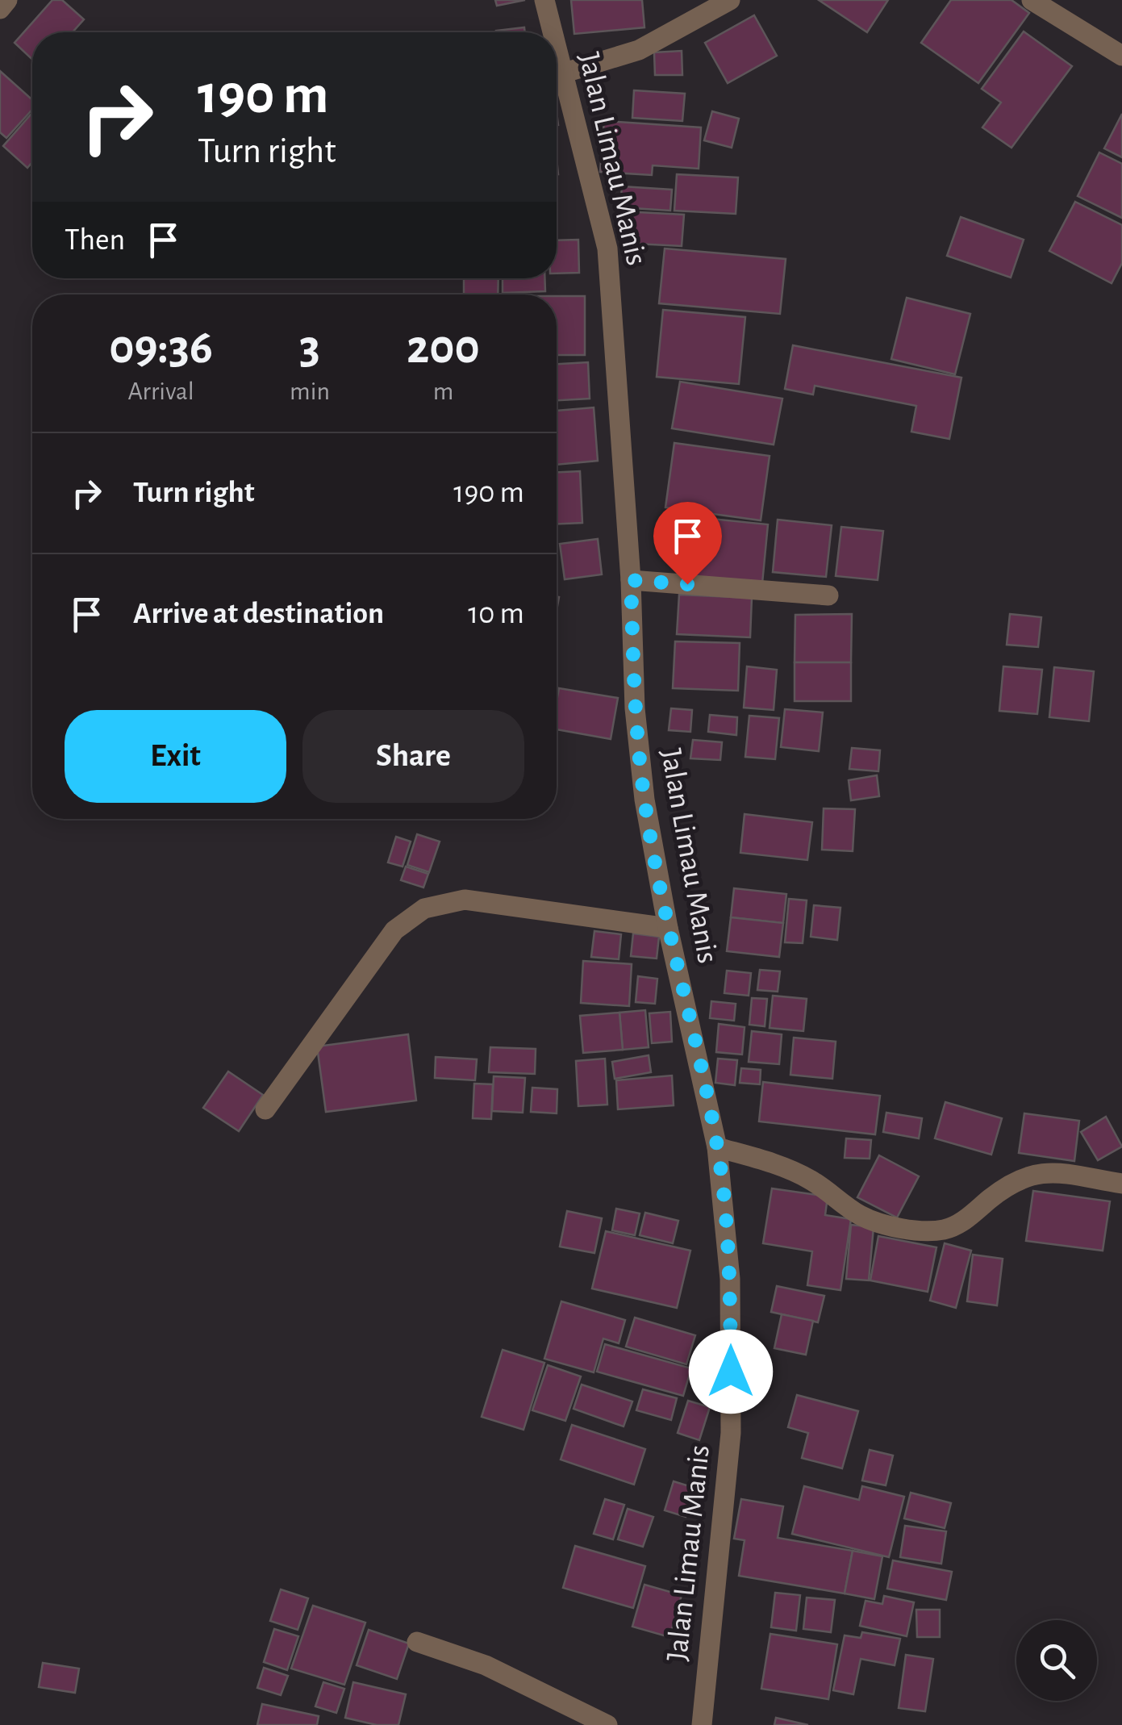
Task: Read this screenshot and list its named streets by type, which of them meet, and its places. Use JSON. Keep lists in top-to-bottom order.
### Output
{
  "streets": {
    "street": ["Jalan Limau Manis"]
  },
  "page": {
    "turn": ["190 m", "Turn right"],
    "then": "Then",
    "eta": [
      "09:36",
      "Arrival",
      "3",
      "min",
      "200",
      "m"
    ],
    "list": [
      {
        "name": "Turn right",
        "value": "190 m"
      },
      {
        "name": "Arrive at destination",
        "value": "10 m"
      }
    ],
    "buttons": ["Exit", "Share"]
  }
}
